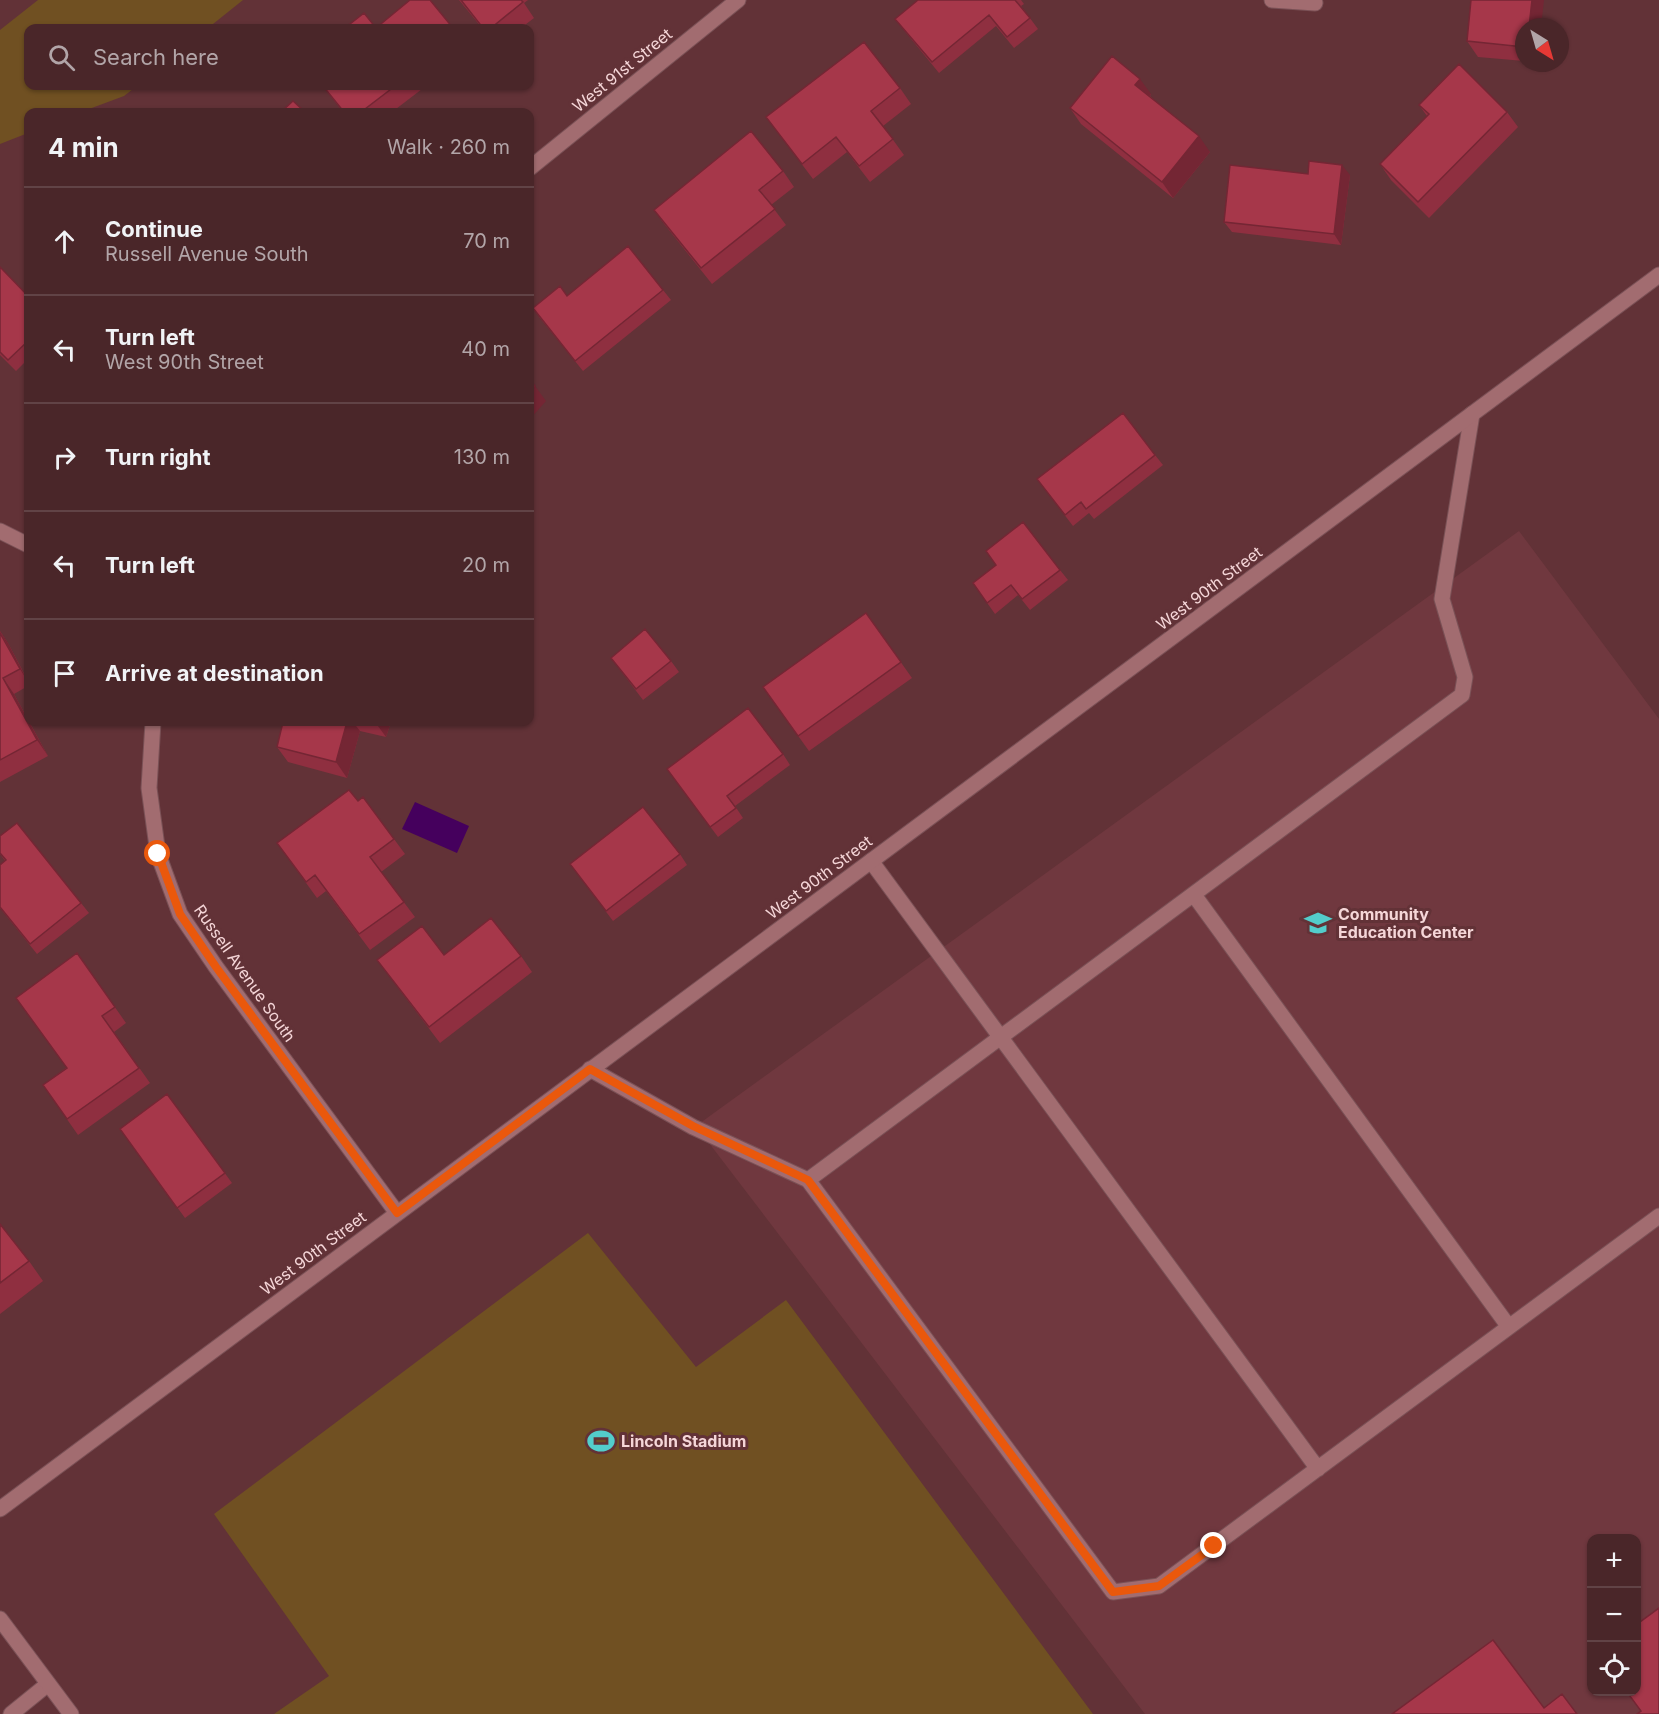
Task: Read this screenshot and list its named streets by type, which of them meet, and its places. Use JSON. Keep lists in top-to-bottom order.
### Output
{
  "streets": {
    "street": ["West 91st Street", "West 90th Street", "Russell Avenue South"]
  },
  "crossings": [
    ["West 90th Street", "Russell Avenue South"]
  ],
  "places": {
    "school or university": ["Community Education Center"],
    "sports": ["Lincoln Stadium"]
  },
  "north": "bottom right",
  "page": {
    "search": "Search here",
    "heading": ["4 min", "Walk · 260 m"],
    "list": [
      ["Continue", "Russell Avenue South", "70 m"],
      ["Turn left", "West 90th Street", "40 m"],
      ["Turn right", "130 m"],
      ["Turn left", "20 m"],
      "Arrive at destination"
    ],
    "map_buttons": ["+", "−"]
  }
}
